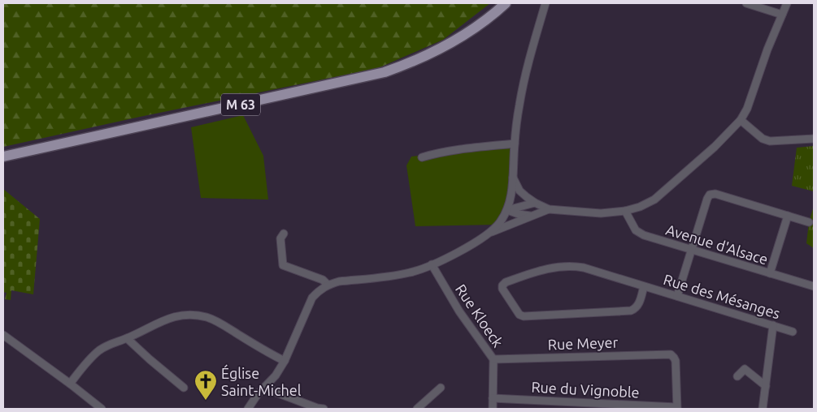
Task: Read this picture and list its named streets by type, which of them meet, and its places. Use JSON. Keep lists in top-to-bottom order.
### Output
{
  "streets": {
    "main road": ["M 63"],
    "street": [
      "Avenue d'Alsace",
      "Rue des Mésanges",
      "Rue Kloeck",
      "Rue Meyer",
      "Rue du Vignoble"
    ]
  },
  "crossings": [
    ["Rue Kloeck", "Rue Meyer"],
    ["Rue Kloeck", "Rue du Vignoble"],
    ["Rue Meyer", "Rue du Vignoble"]
  ],
  "places": {
    "church": ["Église Saint-Michel"]
  }
}
